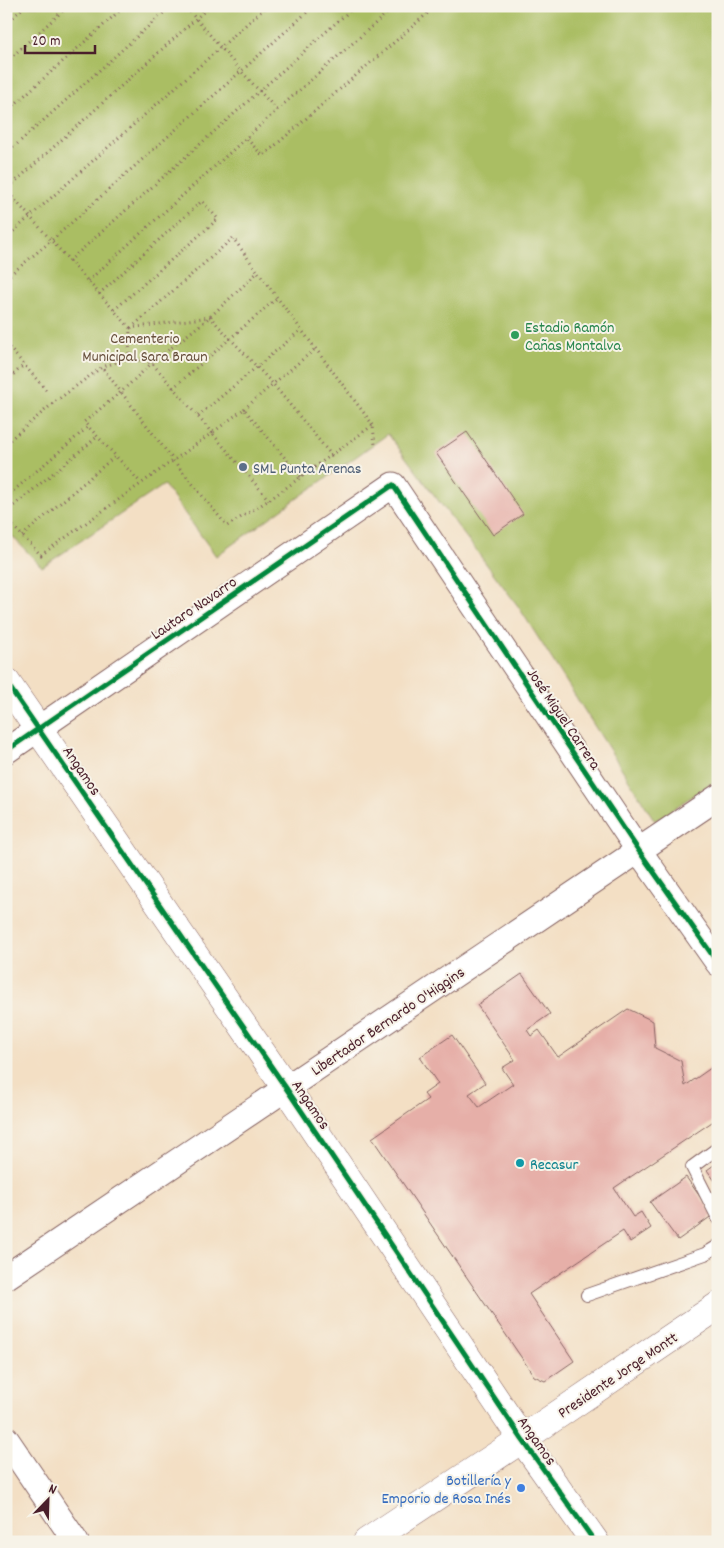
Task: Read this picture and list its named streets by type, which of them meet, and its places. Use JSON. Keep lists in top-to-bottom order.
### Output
{
  "streets": {
    "street": [
      "Lautaro Navarro",
      "José Miguel Carrera",
      "Angamos",
      "Libertador Bernardo O'Higgins",
      "Presidente Jorge Montt"
    ]
  },
  "crossings": [
    ["Lautaro Navarro", "José Miguel Carrera"],
    ["Lautaro Navarro", "Angamos"],
    ["José Miguel Carrera", "Libertador Bernardo O'Higgins"],
    ["Angamos", "Libertador Bernardo O'Higgins"],
    ["Angamos", "Presidente Jorge Montt"]
  ],
  "parks": ["Cementerio Municipal Sara Braun"],
  "places": [
    "Estadio Ramón Cañas Montalva",
    "SML Punta Arenas",
    "Recasur",
    "Botillería y Emporio de Rosa Inés"
  ],
  "scale_bar": "20 m",
  "north": "top right"
}
